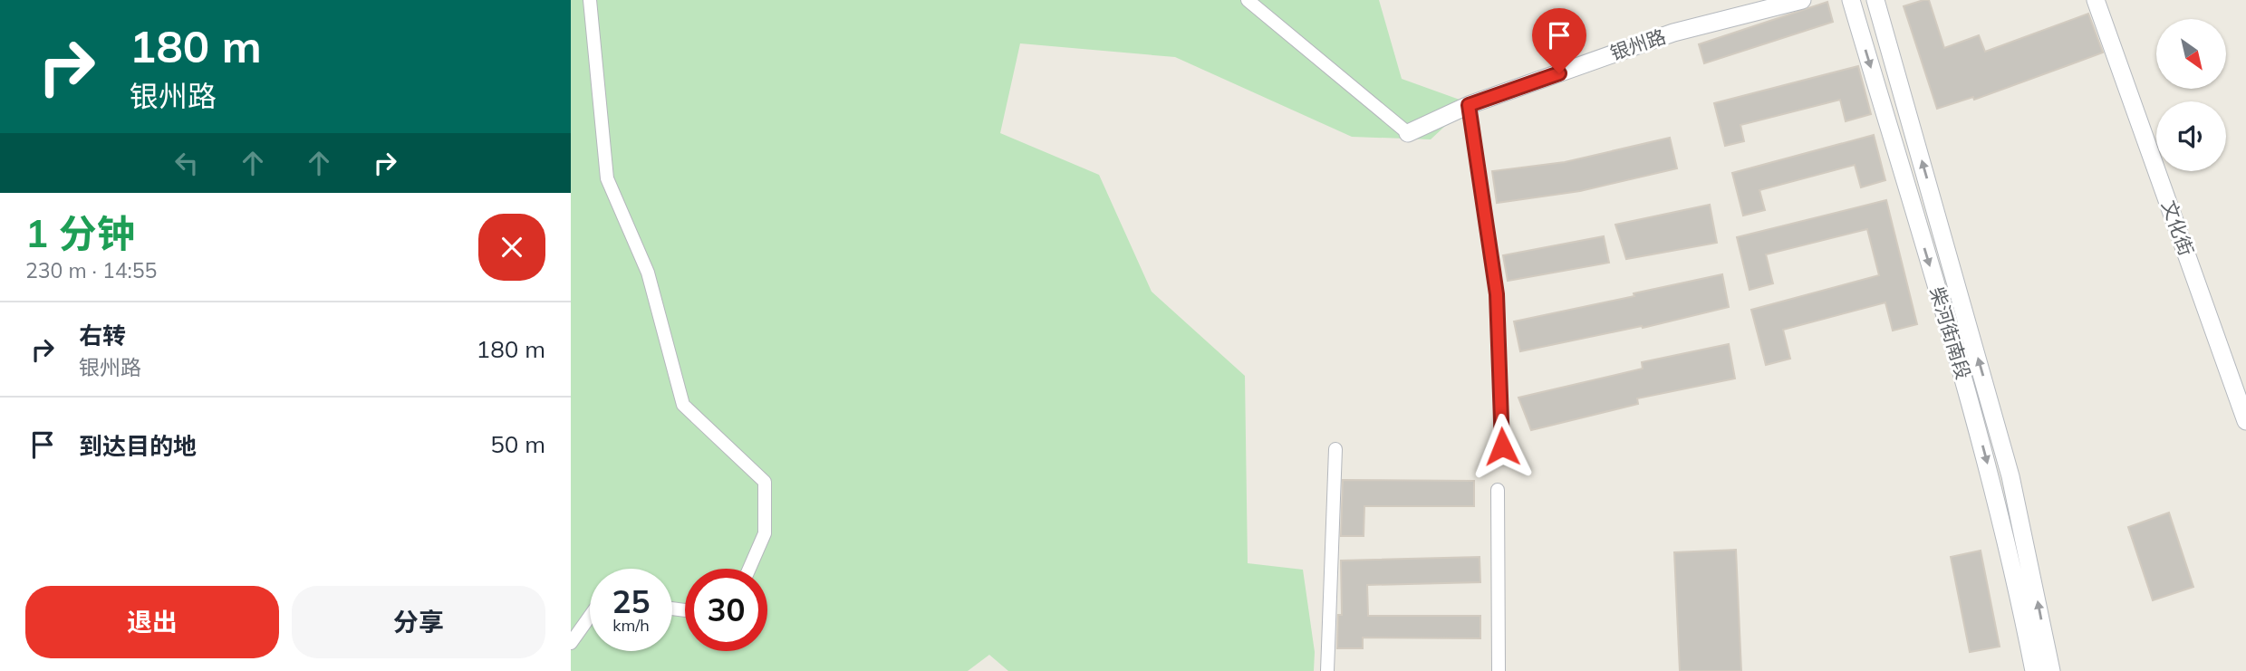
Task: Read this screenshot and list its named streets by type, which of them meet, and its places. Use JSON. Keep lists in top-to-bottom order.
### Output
{
  "streets": {
    "main road": ["银州路", "文化街", "柴河街南段"]
  },
  "north": "bottom right",
  "page": {
    "turn": ["180 m", "银州路"],
    "heading": ["1 分钟", "230 m · 14:55"],
    "list": [
      {
        "name": "右转",
        "note": "银州路",
        "value": "180 m"
      },
      {
        "name": "到达目的地",
        "value": "50 m"
      }
    ],
    "speed": "25 km/h",
    "limit": "30",
    "buttons": ["退出", "分享"]
  }
}
